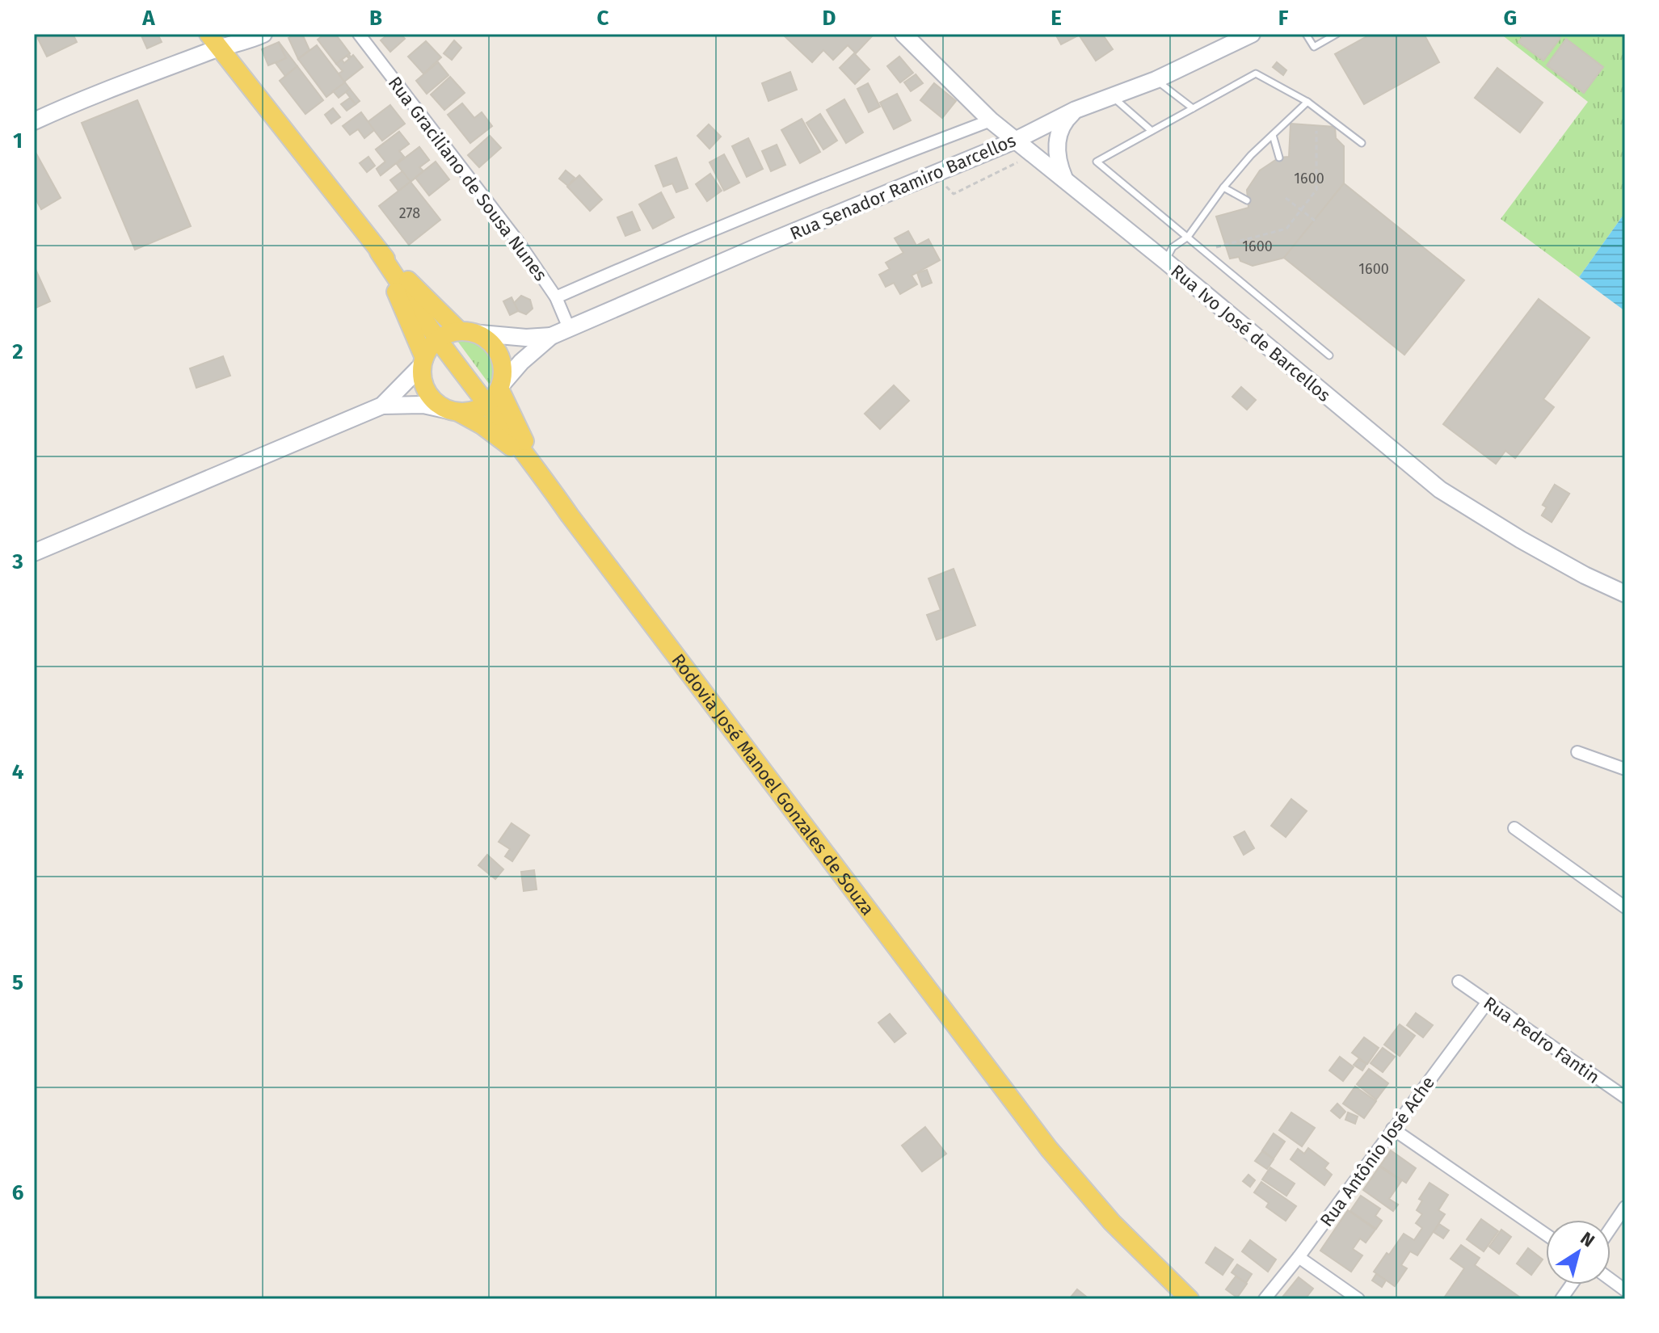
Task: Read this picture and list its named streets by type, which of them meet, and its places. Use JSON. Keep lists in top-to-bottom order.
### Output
{
  "streets": {
    "main road": ["Rua Senador Ramiro Barcellos", "Rua Ivo José de Barcellos", "Rodovia José Manoel Gonzales de Souza"],
    "street": ["Rua Graciliano de Sousa Nunes", "Rua Pedro Fantin", "Rua Antônio José Ache"]
  },
  "crossings": [
    ["Rua Graciliano de Sousa Nunes", "Rua Senador Ramiro Barcellos"],
    ["Rua Senador Ramiro Barcellos", "Rua Ivo José de Barcellos"],
    ["Rua Pedro Fantin", "Rua Antônio José Ache"]
  ],
  "house_numbers": [
    "1600",
    "278",
    "1600",
    "1600"
  ],
  "north": "top right",
  "grid": {
    "columns": [
      "A",
      "B",
      "C",
      "D",
      "E",
      "F",
      "G"
    ],
    "rows": [
      "1",
      "2",
      "3",
      "4",
      "5",
      "6"
    ]
  }
}
